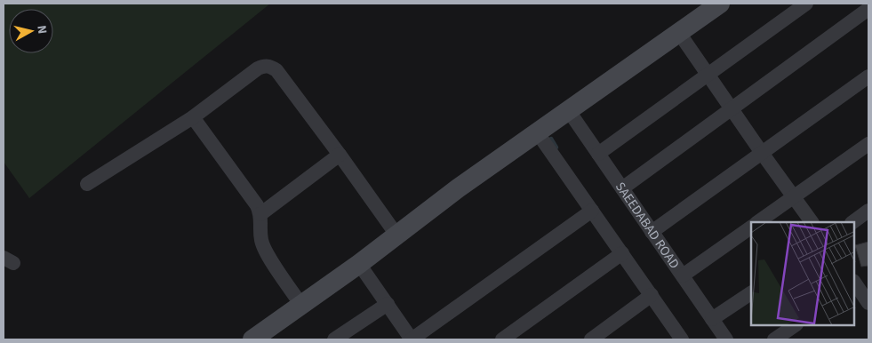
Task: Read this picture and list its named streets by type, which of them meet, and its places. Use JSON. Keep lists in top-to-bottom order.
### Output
{
  "streets": {
    "street": ["SAEEDABAD ROAD"]
  },
  "north": "right"
}
